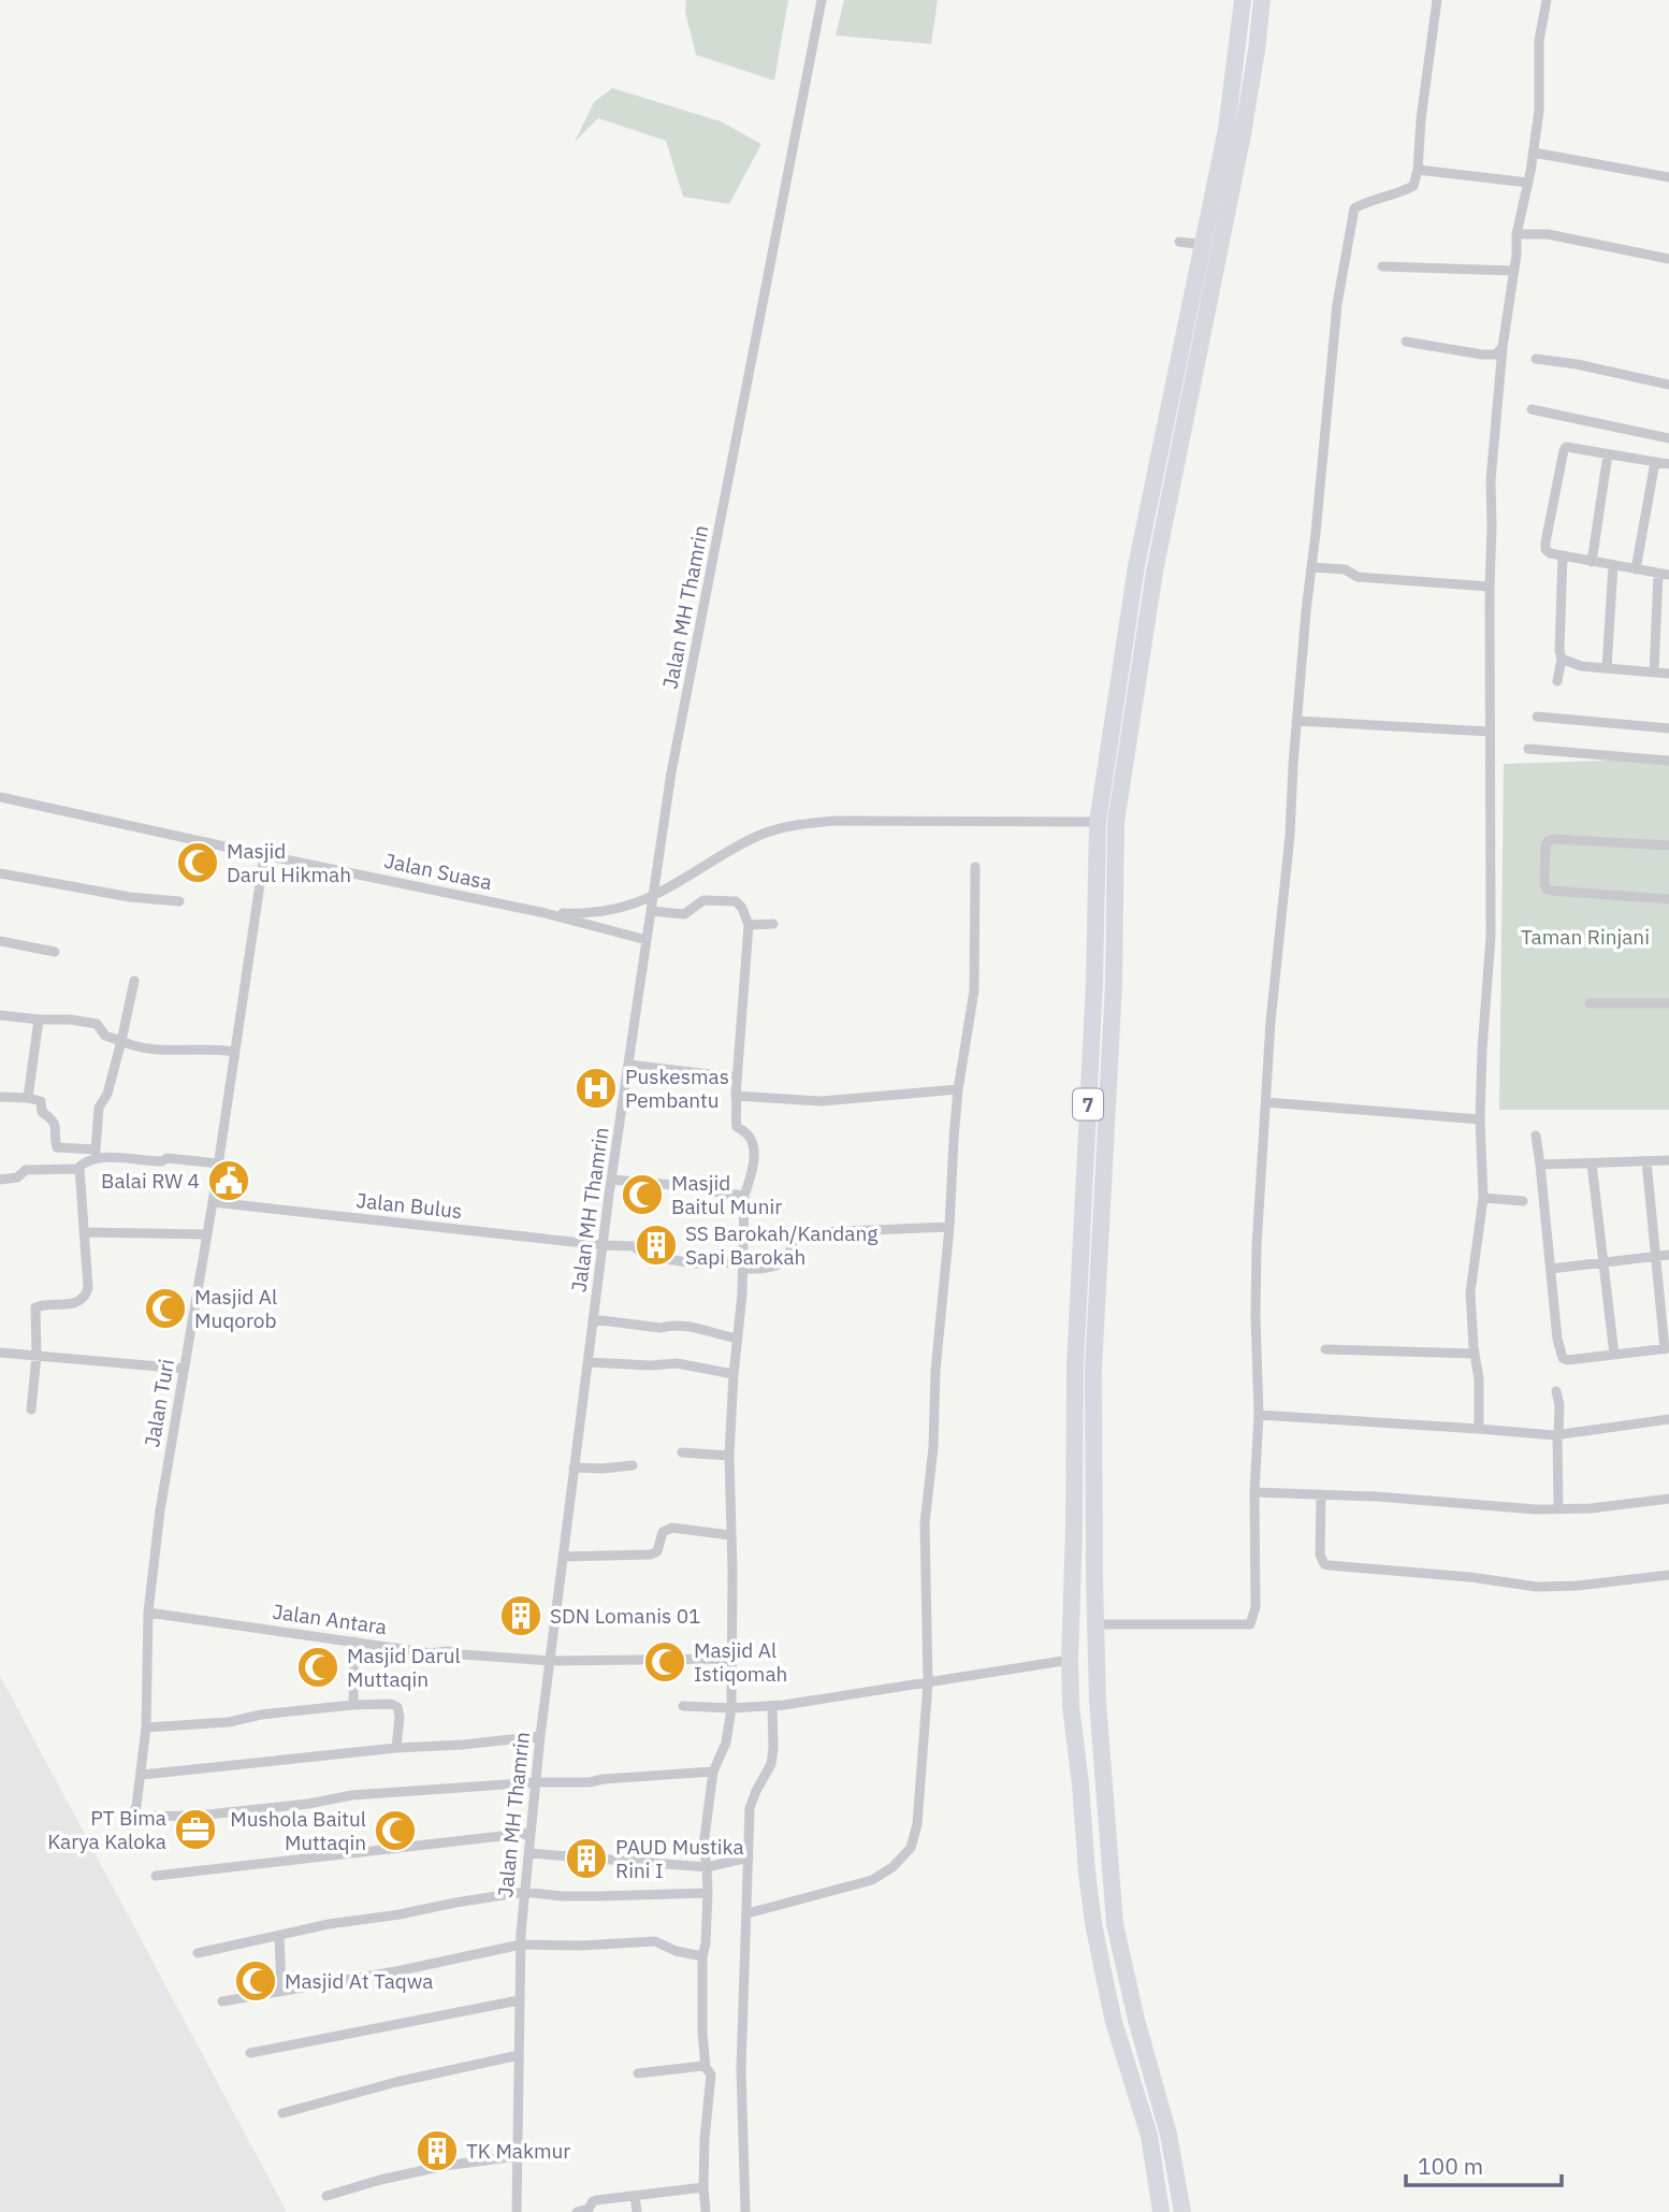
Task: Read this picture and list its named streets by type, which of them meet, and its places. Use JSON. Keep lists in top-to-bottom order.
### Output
{
  "streets": {
    "highway": ["7"],
    "street": [
      "Jalan MH Thamrin",
      "Jalan Suasa",
      "Jalan Bulus",
      "Jalan Turi",
      "Jalan Antara"
    ]
  },
  "crossings": [
    ["Jalan MH Thamrin", "Jalan Suasa"],
    ["Jalan MH Thamrin", "Jalan Bulus"],
    ["Jalan MH Thamrin", "Jalan Turi"],
    ["Jalan MH Thamrin", "Jalan Antara"],
    ["Jalan Suasa", "Jalan Turi"],
    ["Jalan Bulus", "Jalan Turi"],
    ["Jalan Turi", "Jalan Antara"]
  ],
  "parks": ["Taman Rinjani"],
  "places": {
    "mosque": [
      "Masjid Darul Hikmah",
      "Masjid Baitul Munir",
      "Masjid Al Muqorob",
      "Masjid Al Istiqomah",
      "Masjid Darul Muttaqin",
      "Mushola Baitul Muttaqin",
      "Masjid At Taqwa"
    ],
    "hospital": ["Puskesmas Pembantu"],
    "public building": ["Balai RW 4"],
    "building": [
      "SS Barokah/Kandang Sapi Barokah",
      "SDN Lomanis 01",
      "PAUD Mustika Rini I",
      "TK Makmur"
    ],
    "office": ["PT Bima Karya Kaloka"]
  },
  "scale_bar": "100 m"
}
